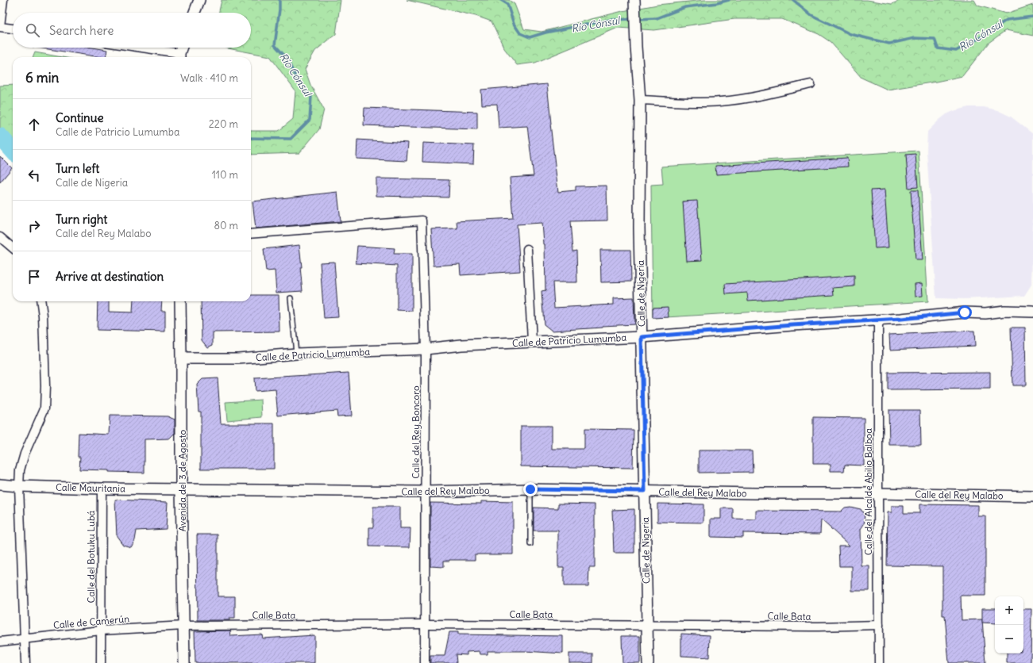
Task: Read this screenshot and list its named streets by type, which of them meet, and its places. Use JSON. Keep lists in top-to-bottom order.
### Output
{
  "streets": {
    "street": [
      "Calle de Nigeria",
      "Calle de Patricio Lumumba",
      "Calle del Rey Boncoro",
      "Avenida del 3 de Agosto",
      "Calle Mauritania",
      "Calle del Rey Malabo",
      "Calle del Alcalde Abilio Balboa",
      "Calle del Botuku Lubá",
      "Calle Bata",
      "Calle de Camerún"
    ]
  },
  "crossings": [
    ["Calle de Nigeria", "Calle de Patricio Lumumba"],
    ["Calle de Nigeria", "Calle del Rey Malabo"],
    ["Calle de Nigeria", "Calle Bata"],
    ["Calle de Patricio Lumumba", "Calle del Rey Boncoro"],
    ["Calle de Patricio Lumumba", "Avenida del 3 de Agosto"],
    ["Calle de Patricio Lumumba", "Calle del Alcalde Abilio Balboa"],
    ["Calle del Rey Boncoro", "Calle del Rey Malabo"],
    ["Calle del Rey Boncoro", "Calle Bata"],
    ["Avenida del 3 de Agosto", "Calle Mauritania"],
    ["Avenida del 3 de Agosto", "Calle del Rey Malabo"],
    ["Avenida del 3 de Agosto", "Calle Bata"],
    ["Avenida del 3 de Agosto", "Calle de Camerún"],
    ["Calle Mauritania", "Calle del Rey Malabo"],
    ["Calle Mauritania", "Calle del Botuku Lubá"],
    ["Calle del Rey Malabo", "Calle del Alcalde Abilio Balboa"],
    ["Calle del Alcalde Abilio Balboa", "Calle Bata"],
    ["Calle del Botuku Lubá", "Calle de Camerún"],
    ["Calle Bata", "Calle de Camerún"]
  ],
  "water": ["Río Cónsul"],
  "page": {
    "search": "Search here",
    "heading": ["6 min", "Walk · 410 m"],
    "list": [
      ["Continue", "Calle de Patricio Lumumba", "220 m"],
      ["Turn left", "Calle de Nigeria", "110 m"],
      ["Turn right", "Calle del Rey Malabo", "80 m"],
      "Arrive at destination"
    ],
    "map_buttons": ["+", "−"]
  }
}
